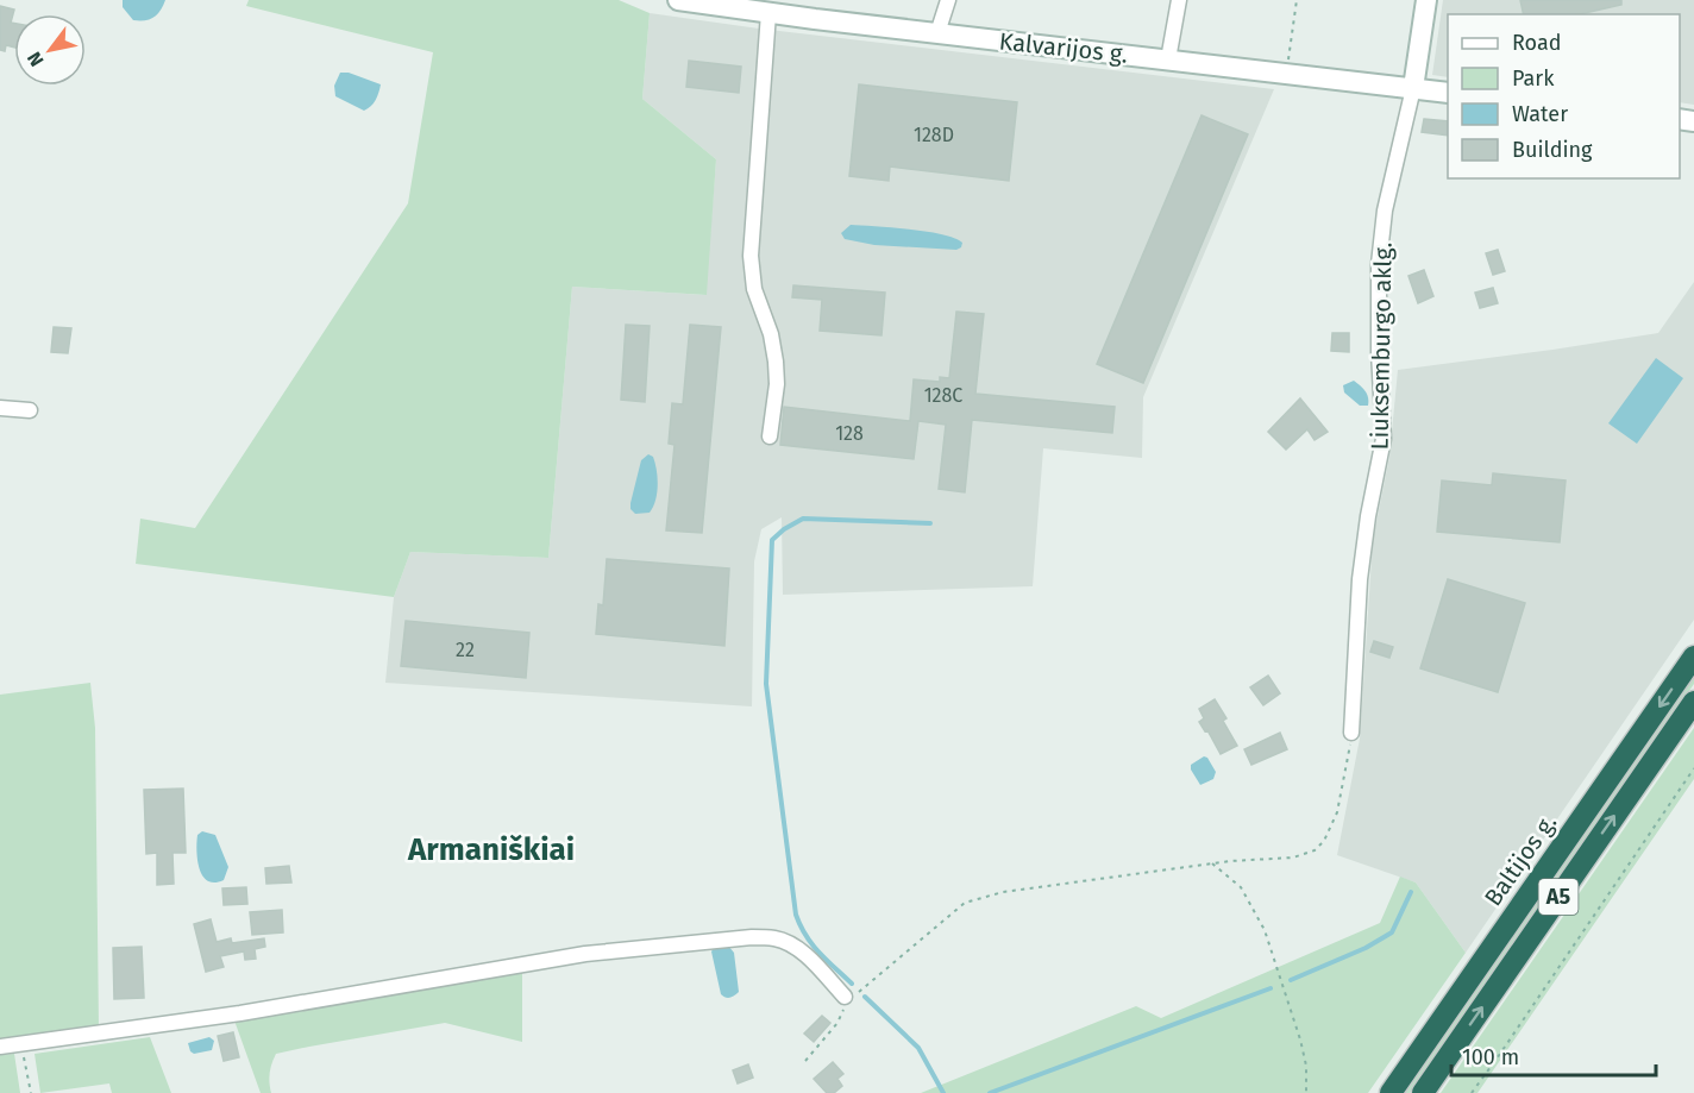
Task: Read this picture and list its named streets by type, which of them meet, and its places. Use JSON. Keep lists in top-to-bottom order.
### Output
{
  "streets": {
    "highway": ["Baltijos g.", "A5"],
    "main road": ["Kalvarijos g."],
    "street": ["Liuksemburgo aklg."]
  },
  "crossings": [
    ["Kalvarijos g.", "Liuksemburgo aklg."]
  ],
  "districts": ["Armaniškiai"],
  "house_numbers": [
    "128D",
    "128C",
    "128",
    "22"
  ],
  "legend": [
    "Road",
    "Park",
    "Water",
    "Building"
  ],
  "scale_bar": "100 m",
  "north": "bottom left"
}
